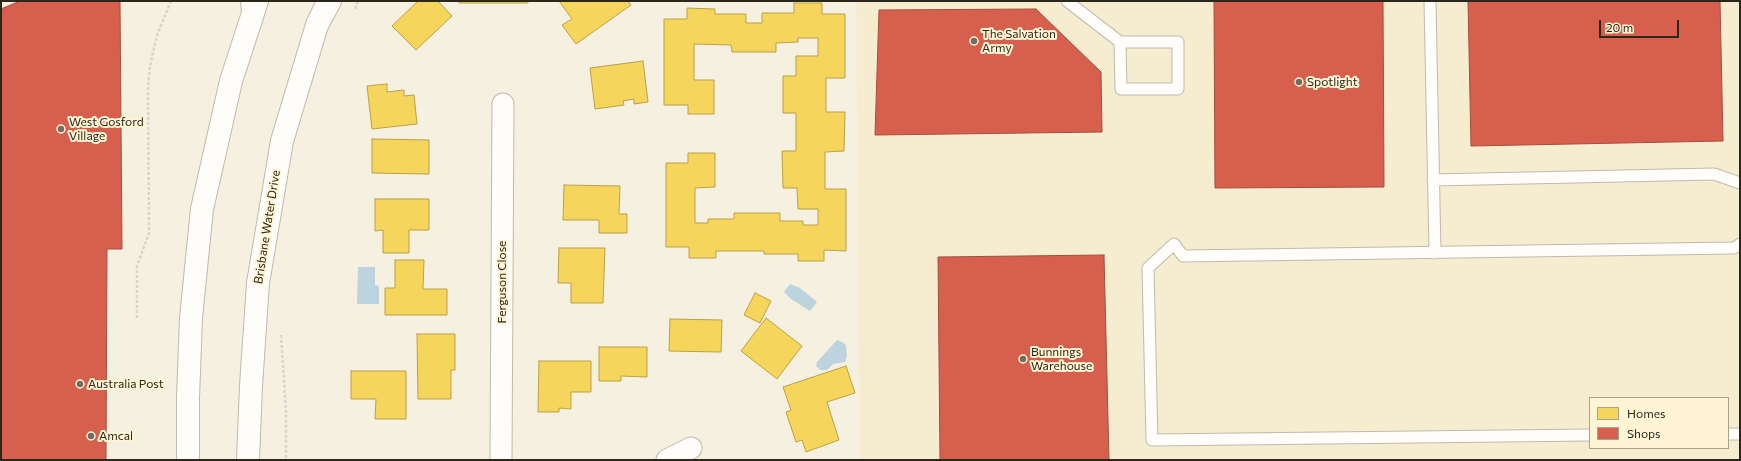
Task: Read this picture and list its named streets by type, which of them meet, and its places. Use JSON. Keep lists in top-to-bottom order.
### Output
{
  "streets": {
    "main road": ["Brisbane Water Drive"],
    "street": ["Ferguson Close"]
  },
  "places": [
    "The Salvation Army",
    "Spotlight",
    "West Gosford Village",
    "Bunnings Warehouse",
    "Australia Post",
    "Amcal"
  ],
  "legend": ["Homes", "Shops"],
  "scale_bar": "20 m"
}
